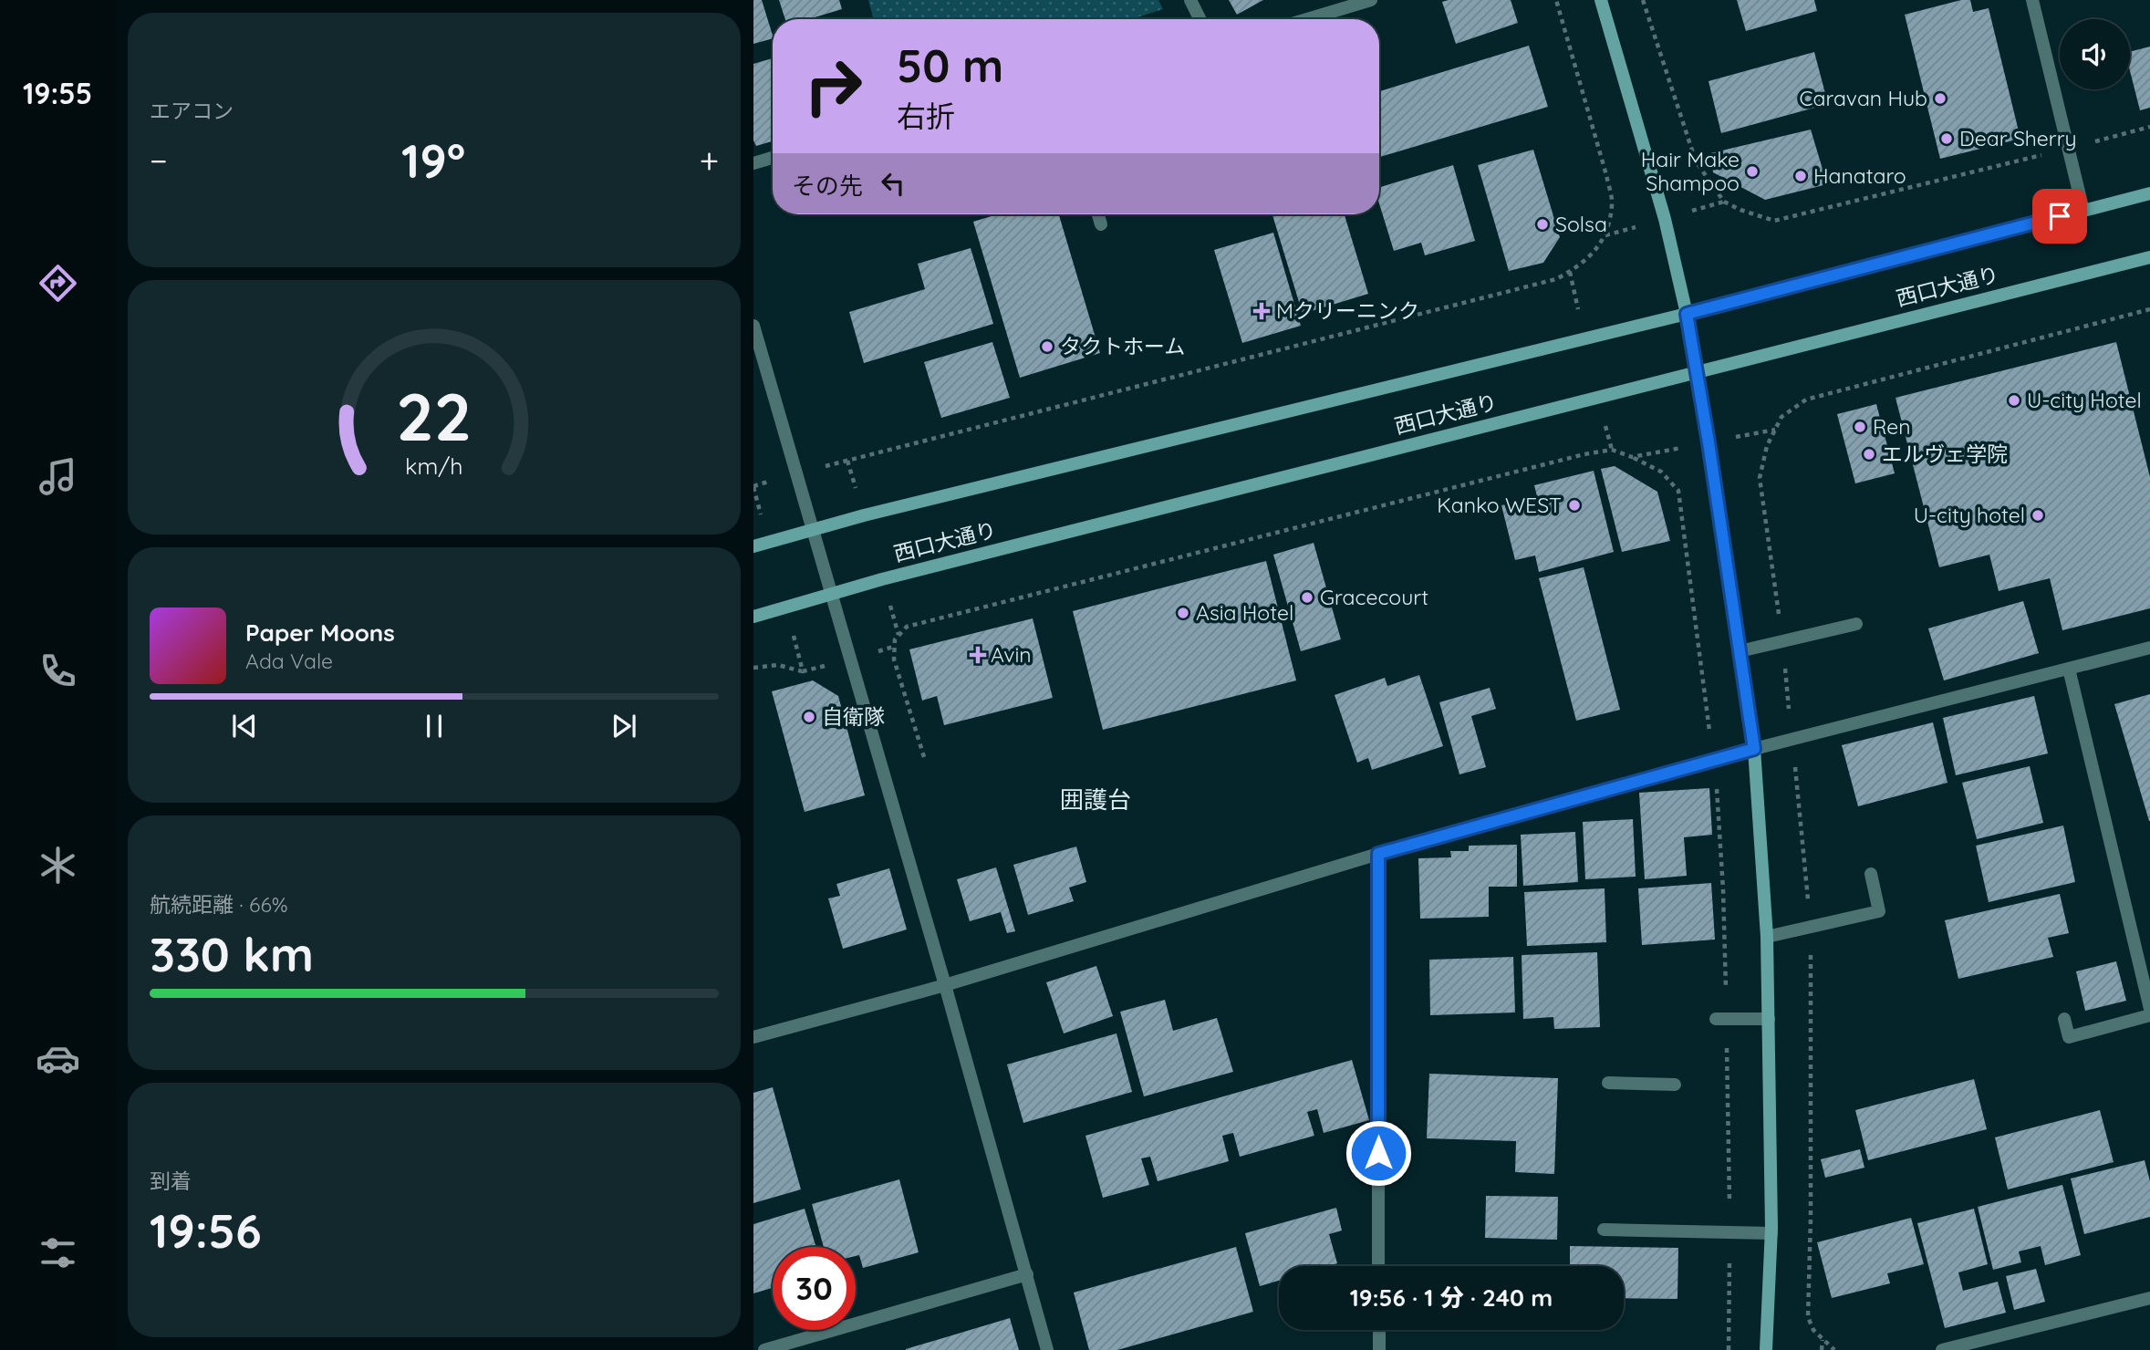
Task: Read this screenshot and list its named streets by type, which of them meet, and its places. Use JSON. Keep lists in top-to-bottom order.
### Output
{
  "streets": {
    "street": ["西口大通り"]
  },
  "districts": ["囲護台"],
  "places": {
    "other": [
      "Caravan Hub",
      "Dear Sherry",
      "Hair Make Shampoo",
      "Hanataro",
      "Solsa",
      "タクトホーム",
      "U-city Hotel",
      "Ren",
      "エルヴェ学院",
      "Kanko WEST",
      "U-city hotel",
      "Gracecourt",
      "Asia Hotel",
      "自衛隊"
    ],
    "health": ["Mクリーニンク", "Avin"]
  },
  "page": {
    "tabs": "19:55",
    "tile": [
      "エアコン",
      ["航続距離 · 66%", "330 km"],
      ["到着", "19:56"]
    ],
    "turn": ["50 m", "右折"],
    "heat": ["−", "19°", "+"],
    "then": "その先",
    "song": ["Paper Moons", "Ada Vale"],
    "limit": "30",
    "trip": "19:56 · 1 分 · 240 m",
    "gauge": ["22", "km/h"]
  }
}
